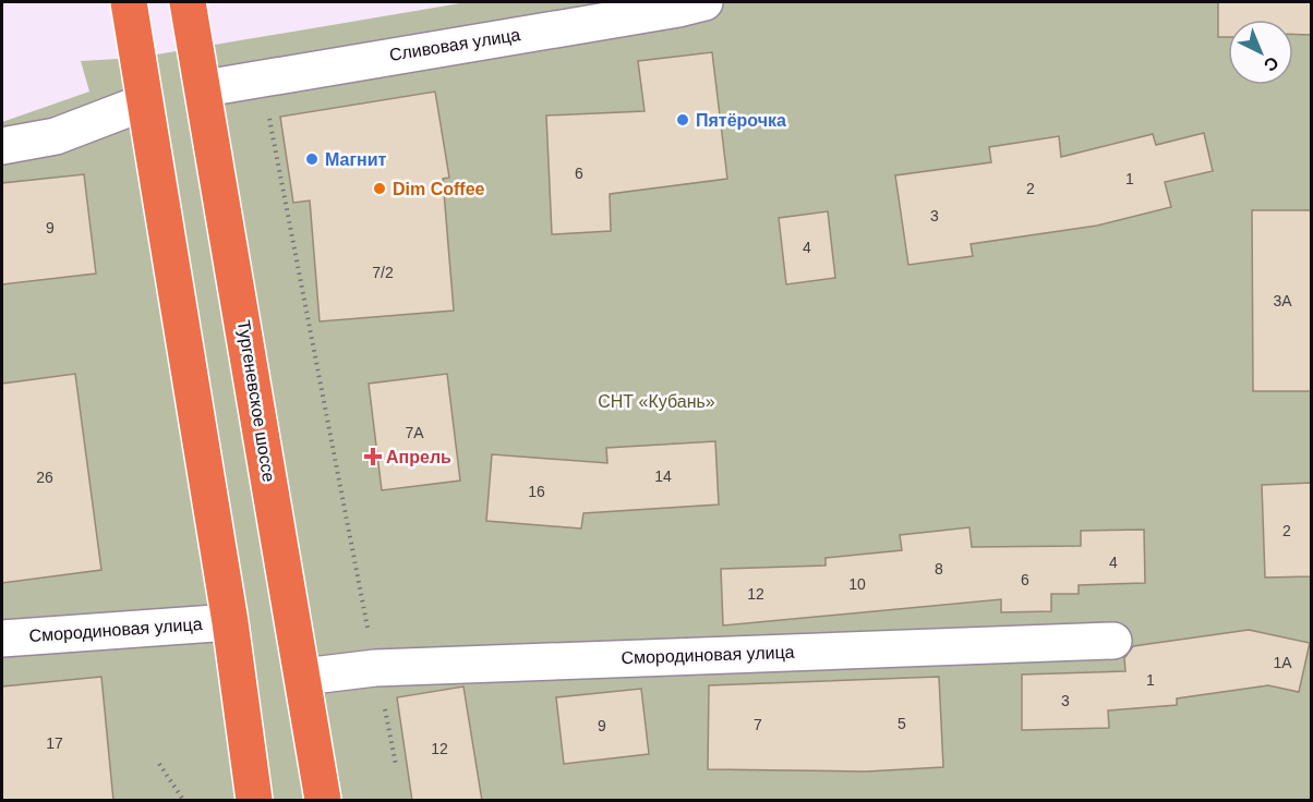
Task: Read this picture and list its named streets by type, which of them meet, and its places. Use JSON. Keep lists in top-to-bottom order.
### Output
{
  "streets": {
    "highway": ["Тургеневское шоссе"],
    "street": ["Сливовая улица", "Смородиновая улица"]
  },
  "crossings": [
    ["Сливовая улица", "Тургеневское шоссе"],
    ["Тургеневское шоссе", "Смородиновая улица"]
  ],
  "parks": ["СНТ «Кубань»"],
  "places": {
    "other": ["Пятёрочка", "Магнит", "Dim Coffee"],
    "health": ["Апрель"]
  },
  "house_numbers": [
    "6",
    "1",
    "2",
    "3",
    "9",
    "4",
    "7/2",
    "3А",
    "7А",
    "14",
    "26",
    "16",
    "2",
    "4",
    "8",
    "6",
    "10",
    "12",
    "1А",
    "1",
    "3",
    "5",
    "7",
    "9",
    "17",
    "12"
  ],
  "north": "bottom right"
}
